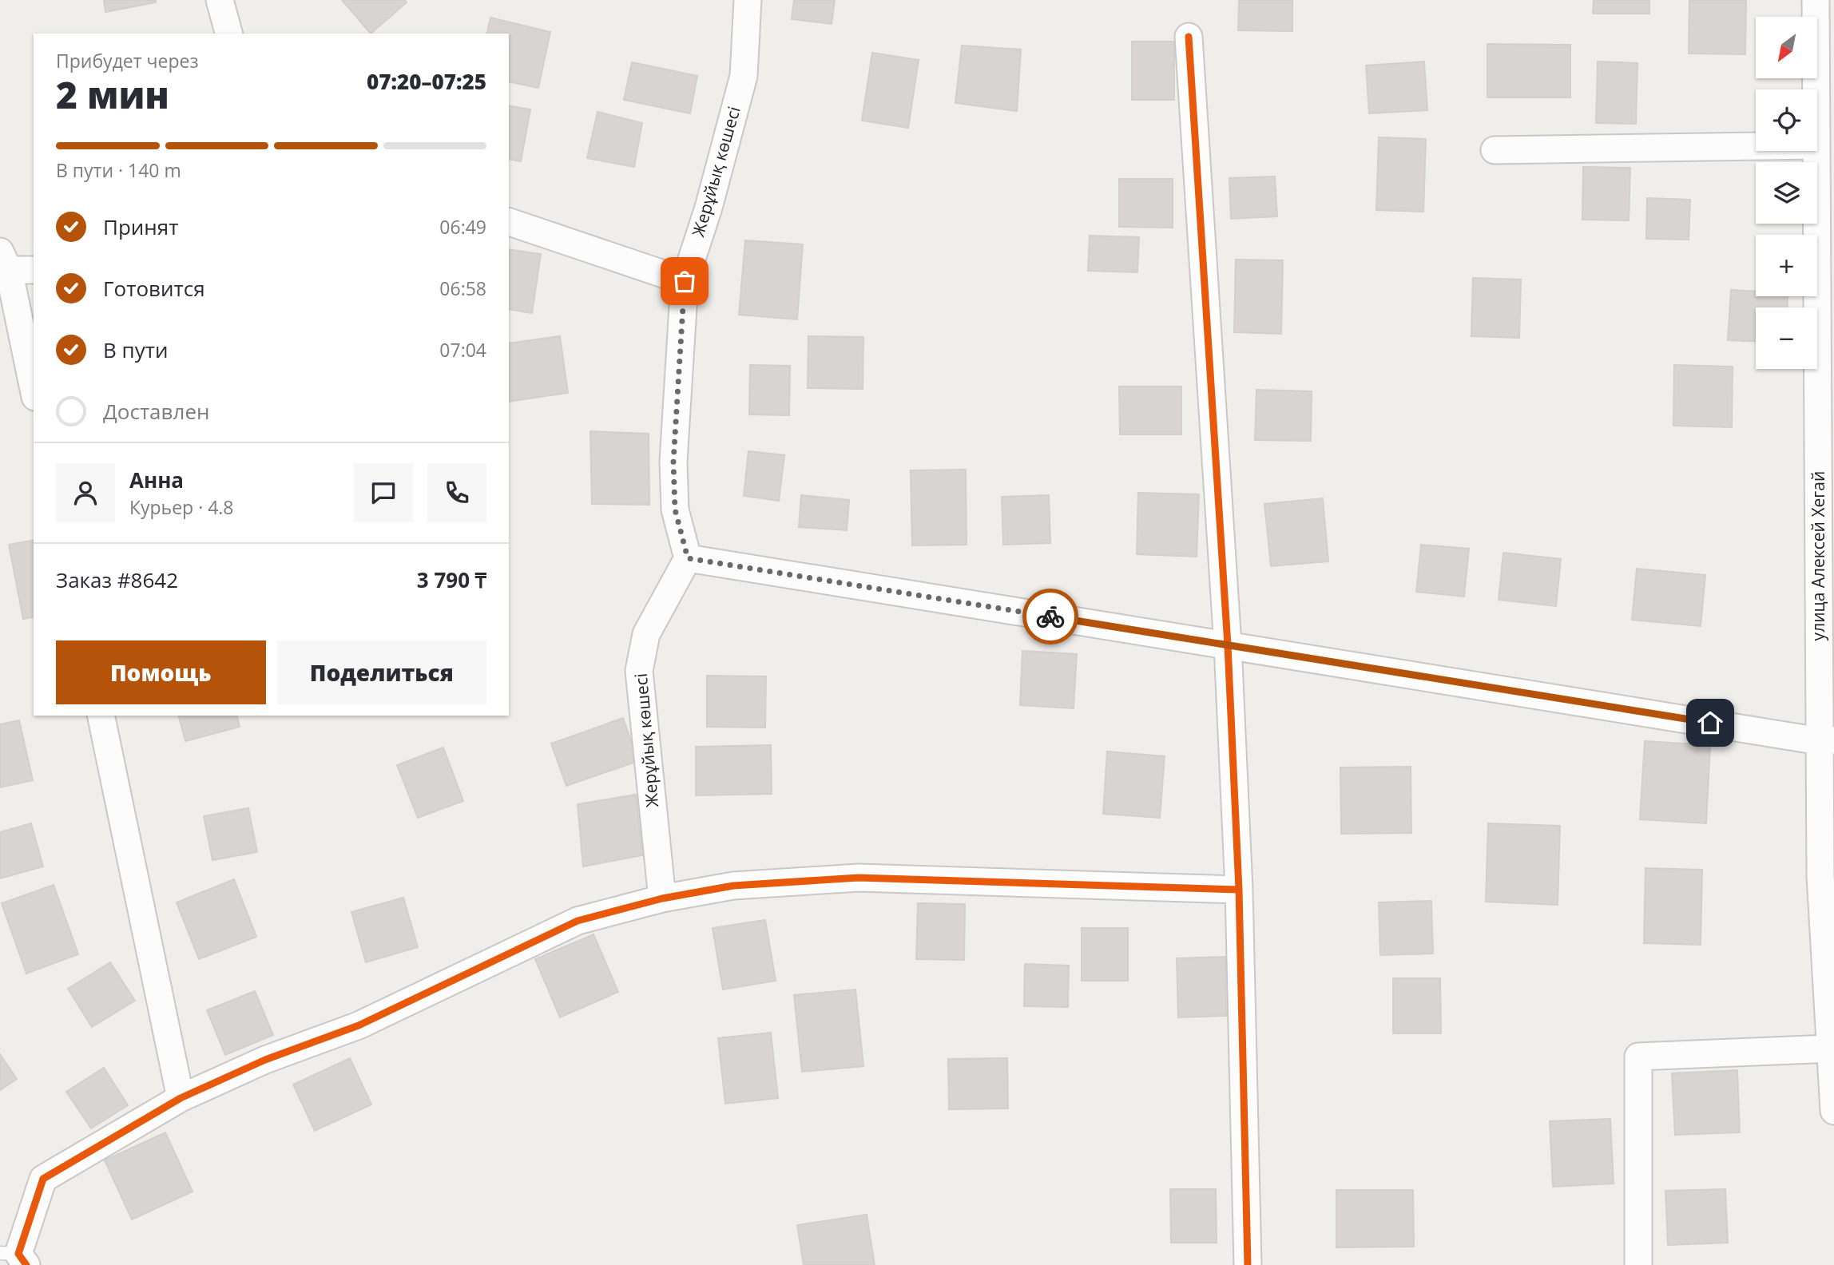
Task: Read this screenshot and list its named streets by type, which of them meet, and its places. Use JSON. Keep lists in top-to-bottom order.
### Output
{
  "streets": {
    "street": ["Жерұйық көшесі", "улица Алексей Хегай"]
  },
  "north": "bottom left",
  "page": {
    "map_buttons": ["+", "−"],
    "heading": ["2 мин", "Прибудет через", "07:20–07:25"],
    "panel": [
      "Анна",
      "Курьер · 4.8",
      "Заказ #8642",
      "3 790 ₸"
    ],
    "bar": "В пути · 140 m",
    "list": [
      ["Принят", "06:49"],
      ["Готовится", "06:58"],
      ["В пути", "07:04"],
      "Доставлен"
    ],
    "buttons": ["Помощь", "Поделиться"]
  }
}
